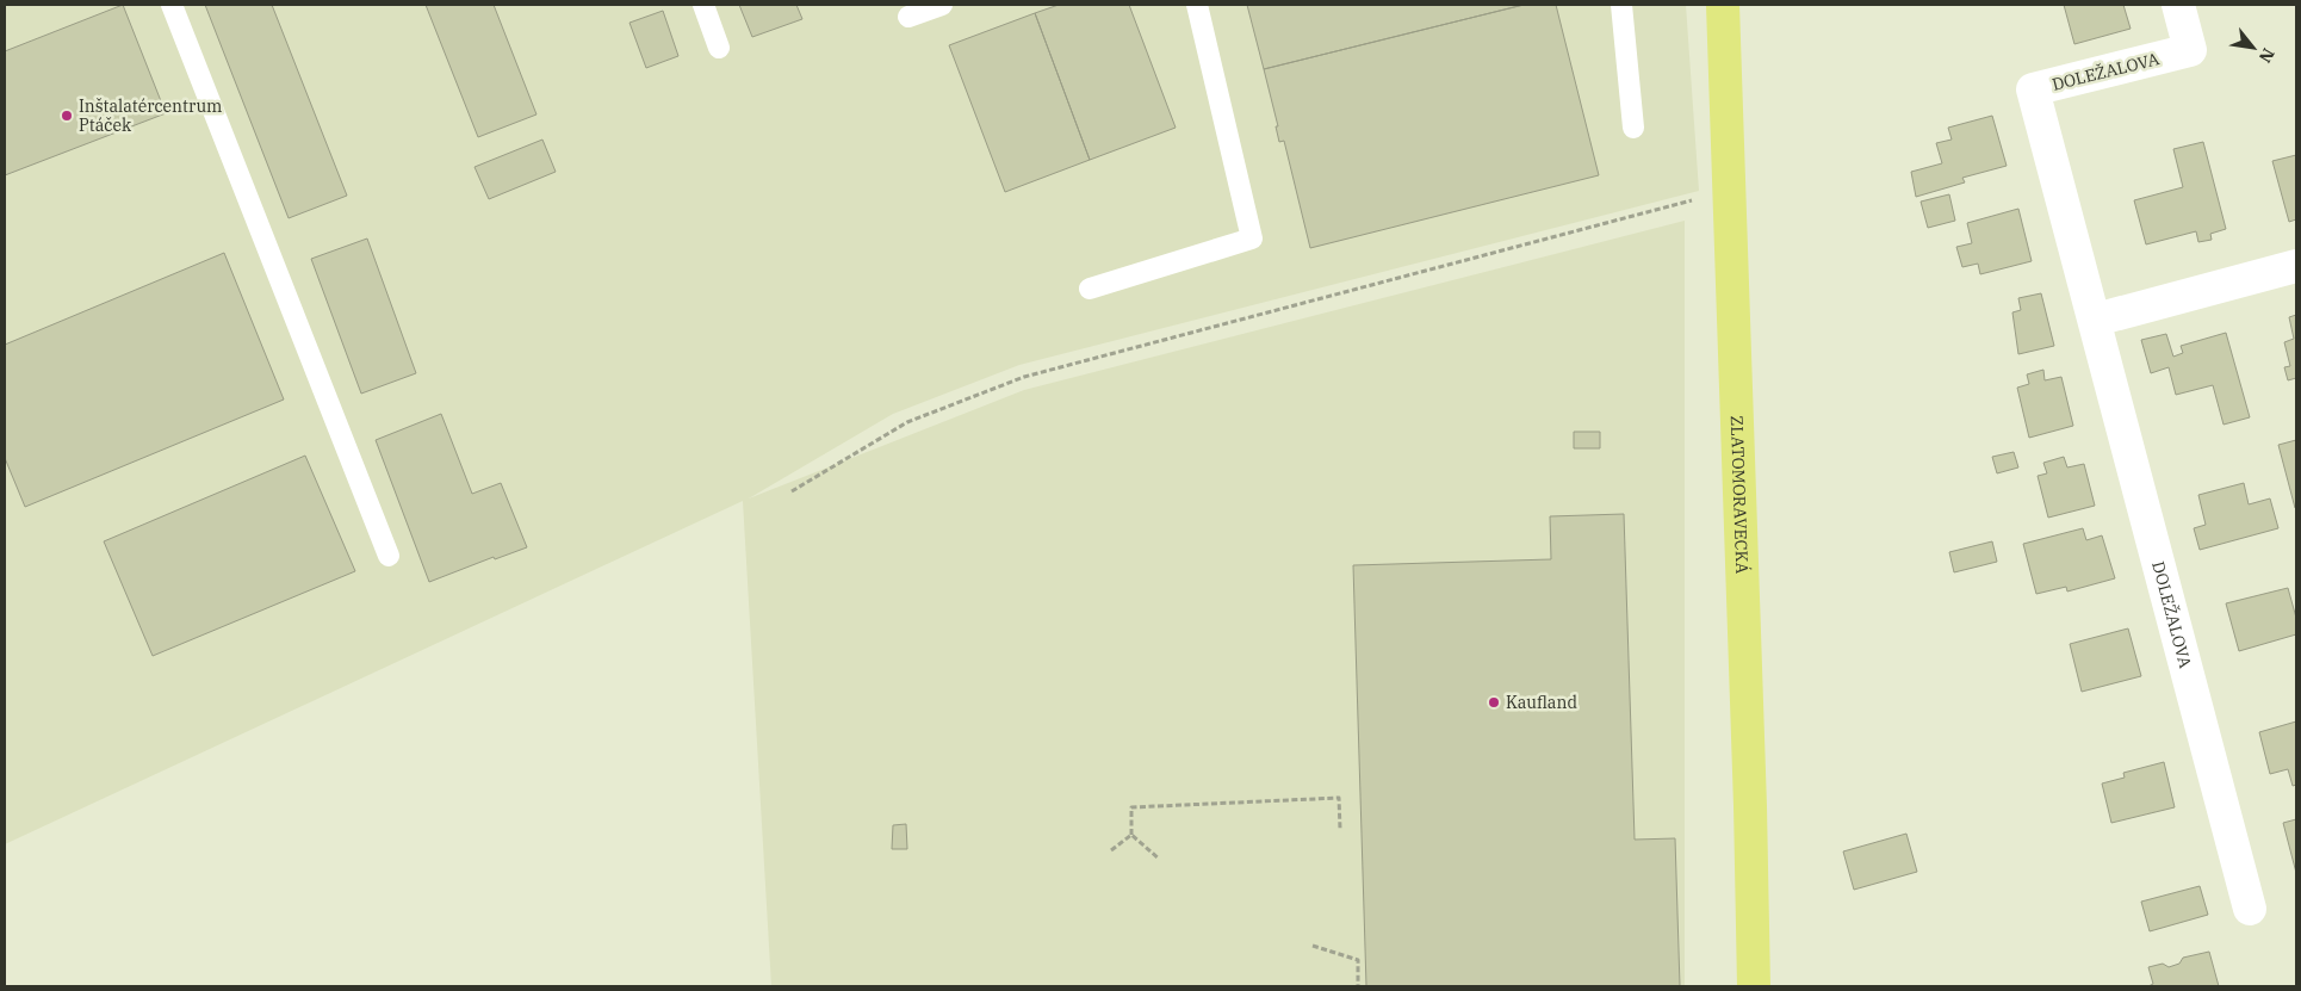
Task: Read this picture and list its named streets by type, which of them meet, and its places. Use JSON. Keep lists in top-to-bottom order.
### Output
{
  "streets": {
    "main road": ["ZLATOMORAVECKÁ"],
    "street": ["DOLEŽALOVA"]
  },
  "places": ["Inštalatércentrum Ptáček", "Kaufland"],
  "north": "bottom right"
}
